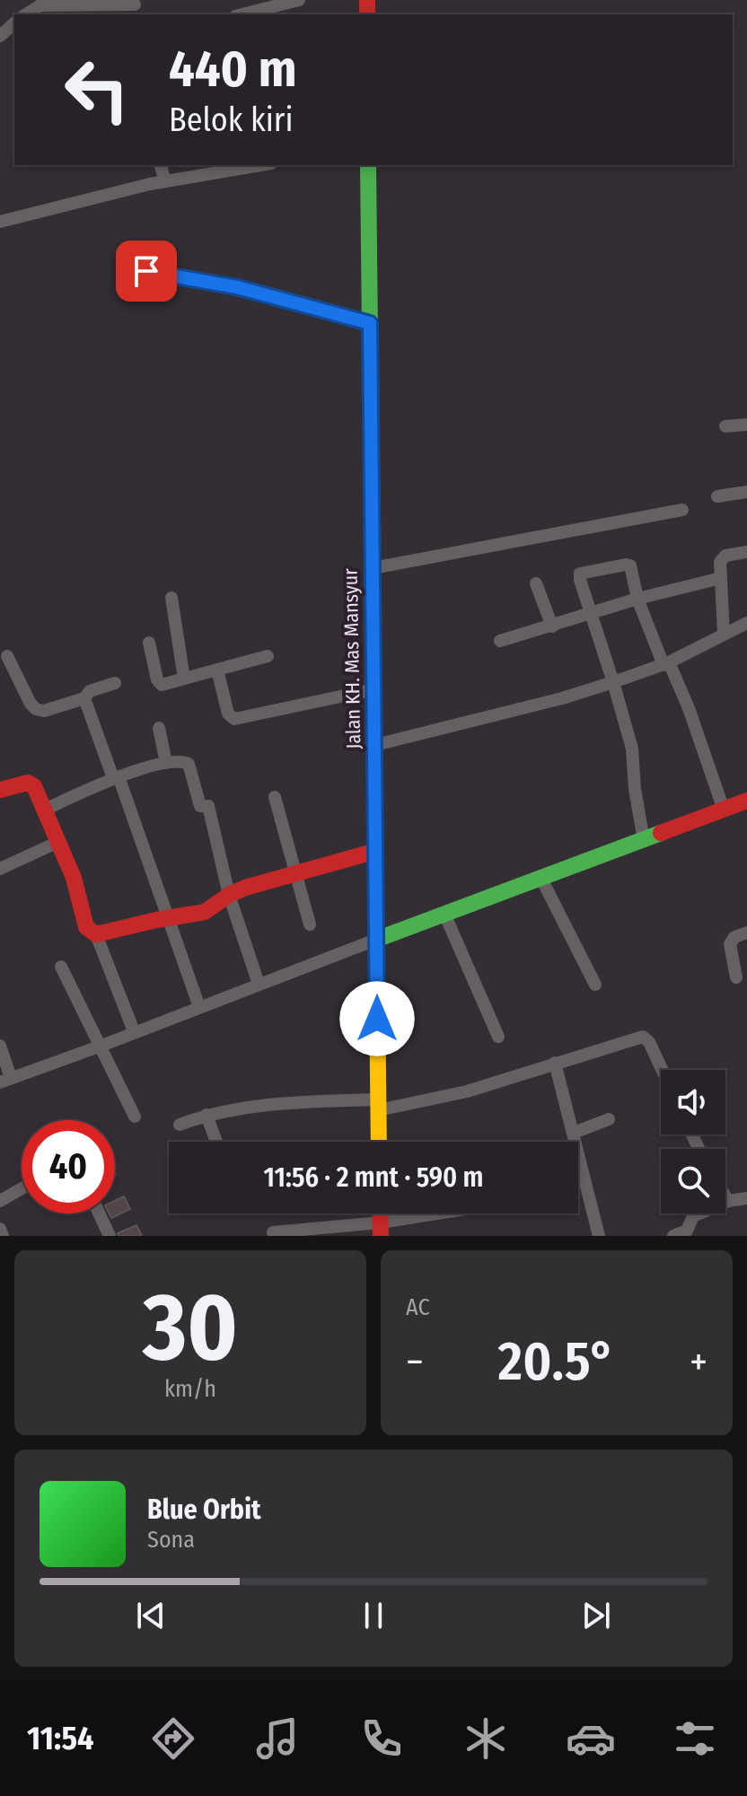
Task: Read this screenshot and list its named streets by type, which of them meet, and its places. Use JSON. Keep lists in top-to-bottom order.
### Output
{
  "streets": {
    "street": ["Jalan KH. Mas Mansyur"]
  },
  "page": {
    "turn": ["440 m", "Belok kiri"],
    "limit": "40",
    "trip": "11:56 · 2 mnt · 590 m",
    "tile": [
      ["30", "km/h"],
      "AC"
    ],
    "heat": ["−", "20.5°", "+"],
    "song": ["Blue Orbit", "Sona"],
    "tabs": "11:54"
  }
}
